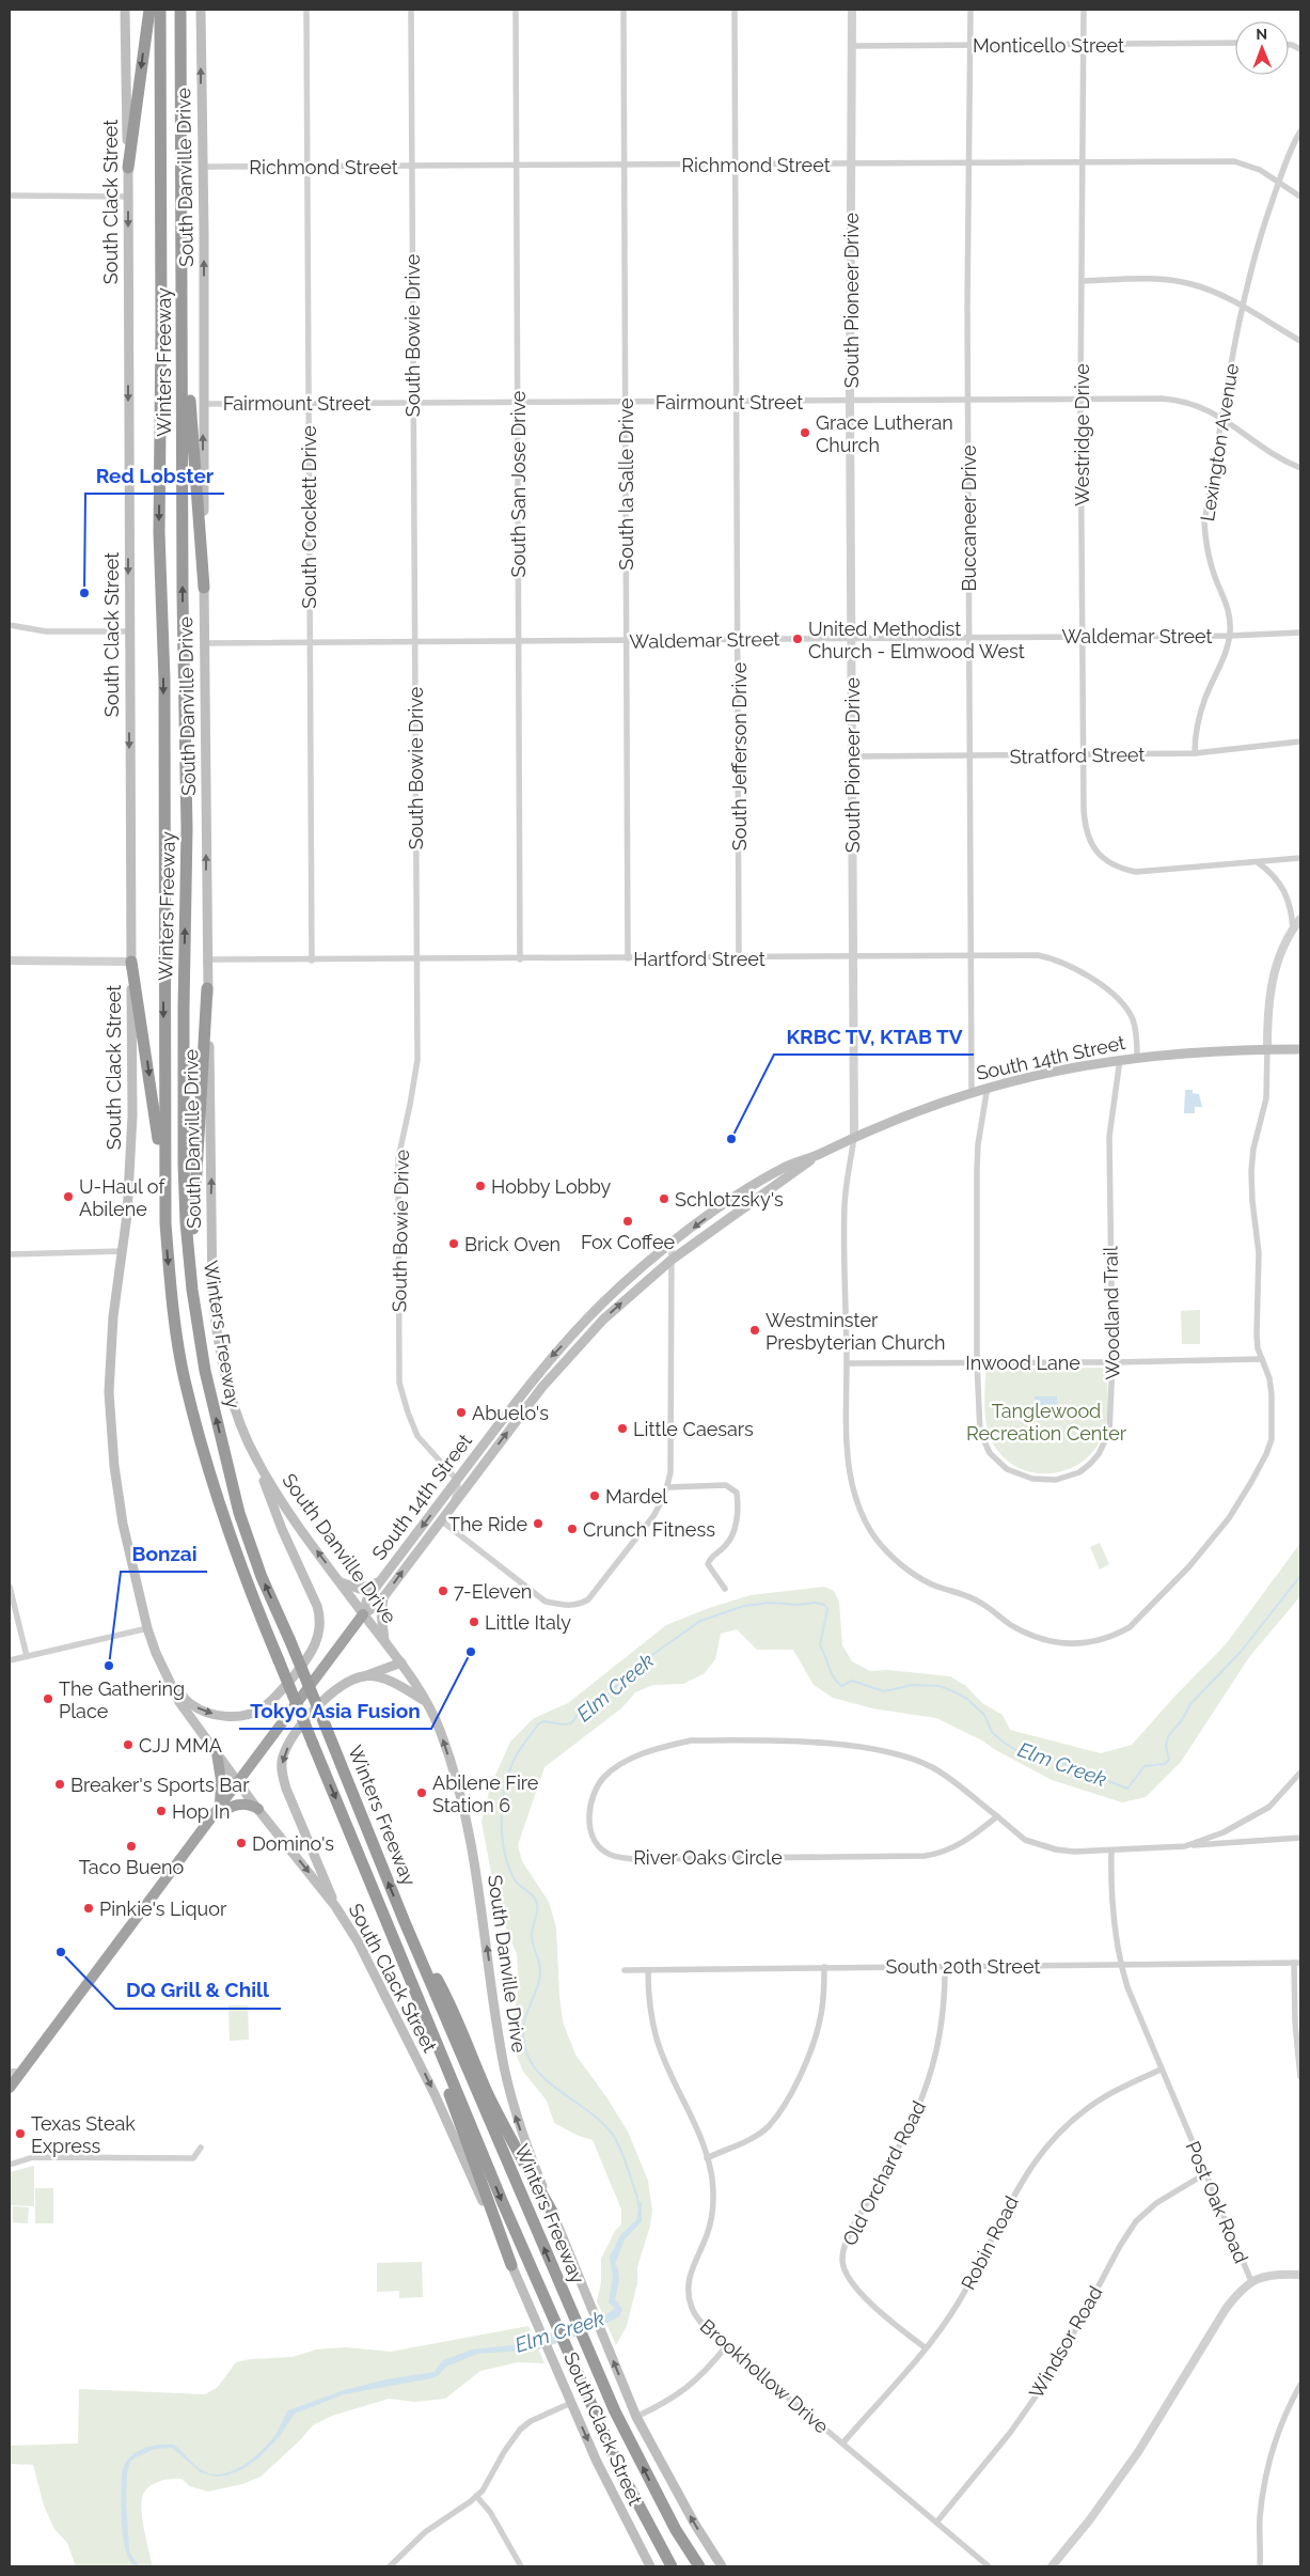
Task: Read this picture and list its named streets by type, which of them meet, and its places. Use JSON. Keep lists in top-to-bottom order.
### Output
{
  "streets": {
    "highway": ["Winters Freeway"],
    "main road": ["South Danville Drive", "South Clack Street", "South 14th Street"],
    "street": [
      "Monticello Street",
      "Richmond Street",
      "South Pioneer Drive",
      "South Bowie Drive",
      "Fairmount Street",
      "Westridge Drive",
      "Lexington Avenue",
      "South San Jose Drive",
      "South la Salle Drive",
      "South Crockett Drive",
      "Buccaneer Drive",
      "Waldemar Street",
      "Stratford Street",
      "South Jefferson Drive",
      "Hartford Street",
      "Woodland Trail",
      "Inwood Lane",
      "River Oaks Circle",
      "South 20th Street",
      "Old Orchard Road",
      "Post Oak Road",
      "Robin Road",
      "Windsor Road",
      "Brookhollow Drive"
    ]
  },
  "crossings": [
    ["Monticello Street", "South Pioneer Drive"],
    ["Monticello Street", "Westridge Drive"],
    ["Monticello Street", "Buccaneer Drive"],
    ["Richmond Street", "South Danville Drive"],
    ["Richmond Street", "South Pioneer Drive"],
    ["Richmond Street", "South Bowie Drive"],
    ["Richmond Street", "Westridge Drive"],
    ["Richmond Street", "Lexington Avenue"],
    ["Richmond Street", "South San Jose Drive"],
    ["Richmond Street", "South la Salle Drive"],
    ["Richmond Street", "South Crockett Drive"],
    ["Richmond Street", "Buccaneer Drive"],
    ["Richmond Street", "South Jefferson Drive"],
    ["South Danville Drive", "Fairmount Street"],
    ["South Danville Drive", "Waldemar Street"],
    ["South Danville Drive", "Hartford Street"],
    ["South Danville Drive", "South 14th Street"],
    ["South Pioneer Drive", "Fairmount Street"],
    ["South Pioneer Drive", "Waldemar Street"],
    ["South Pioneer Drive", "Stratford Street"],
    ["South Pioneer Drive", "Hartford Street"],
    ["South Pioneer Drive", "South 14th Street"],
    ["South Bowie Drive", "Fairmount Street"],
    ["South Bowie Drive", "Waldemar Street"],
    ["South Bowie Drive", "Hartford Street"],
    ["South Bowie Drive", "South 14th Street"],
    ["Fairmount Street", "Westridge Drive"],
    ["Fairmount Street", "Lexington Avenue"],
    ["Fairmount Street", "South San Jose Drive"],
    ["Fairmount Street", "South la Salle Drive"],
    ["Fairmount Street", "South Crockett Drive"],
    ["Fairmount Street", "Buccaneer Drive"],
    ["Fairmount Street", "South Jefferson Drive"],
    ["Westridge Drive", "Waldemar Street"],
    ["Westridge Drive", "Stratford Street"],
    ["Lexington Avenue", "Waldemar Street"],
    ["Lexington Avenue", "Stratford Street"],
    ["South San Jose Drive", "Waldemar Street"],
    ["South San Jose Drive", "Hartford Street"],
    ["South la Salle Drive", "Waldemar Street"],
    ["South la Salle Drive", "Hartford Street"],
    ["South Crockett Drive", "Waldemar Street"],
    ["South Crockett Drive", "Hartford Street"],
    ["Buccaneer Drive", "Waldemar Street"],
    ["Buccaneer Drive", "Stratford Street"],
    ["Buccaneer Drive", "Hartford Street"],
    ["Buccaneer Drive", "South 14th Street"],
    ["Waldemar Street", "South Jefferson Drive"],
    ["South Jefferson Drive", "Hartford Street"],
    ["Hartford Street", "South 14th Street"],
    ["South 14th Street", "Woodland Trail"],
    ["Woodland Trail", "Inwood Lane"],
    ["River Oaks Circle", "Post Oak Road"],
    ["South 20th Street", "Old Orchard Road"],
    ["South 20th Street", "Post Oak Road"],
    ["South 20th Street", "Brookhollow Drive"],
    ["Old Orchard Road", "Robin Road"],
    ["Post Oak Road", "Robin Road"],
    ["Post Oak Road", "Windsor Road"],
    ["Robin Road", "Brookhollow Drive"],
    ["Windsor Road", "Brookhollow Drive"]
  ],
  "one_way": ["South Danville Drive", "South Clack Street"],
  "water": ["Elm Creek"],
  "parks": ["Tanglewood Recreation Center"],
  "places": [
    "Grace Lutheran Church",
    "Red Lobster",
    "United Methodist Church - Elmwood West",
    "KRBC TV, KTAB TV",
    "Hobby Lobby",
    "U-Haul of Abilene",
    "Schlotzsky's",
    "Fox Coffee",
    "Brick Oven",
    "Westminster Presbyterian Church",
    "Abuelo's",
    "Little Caesars",
    "Mardel",
    "The Ride",
    "Crunch Fitness",
    "7-Eleven",
    "Little Italy",
    "Tokyo Asia Fusion",
    "Bonzai",
    "The Gathering Place",
    "CJJ MMA",
    "Breaker's Sports Bar",
    "Abilene Fire Station 6",
    "Hop In",
    "Domino's",
    "Taco Bueno",
    "Pinkie's Liquor",
    "DQ Grill & Chill",
    "Texas Steak Express"
  ],
  "north": "top"
}
